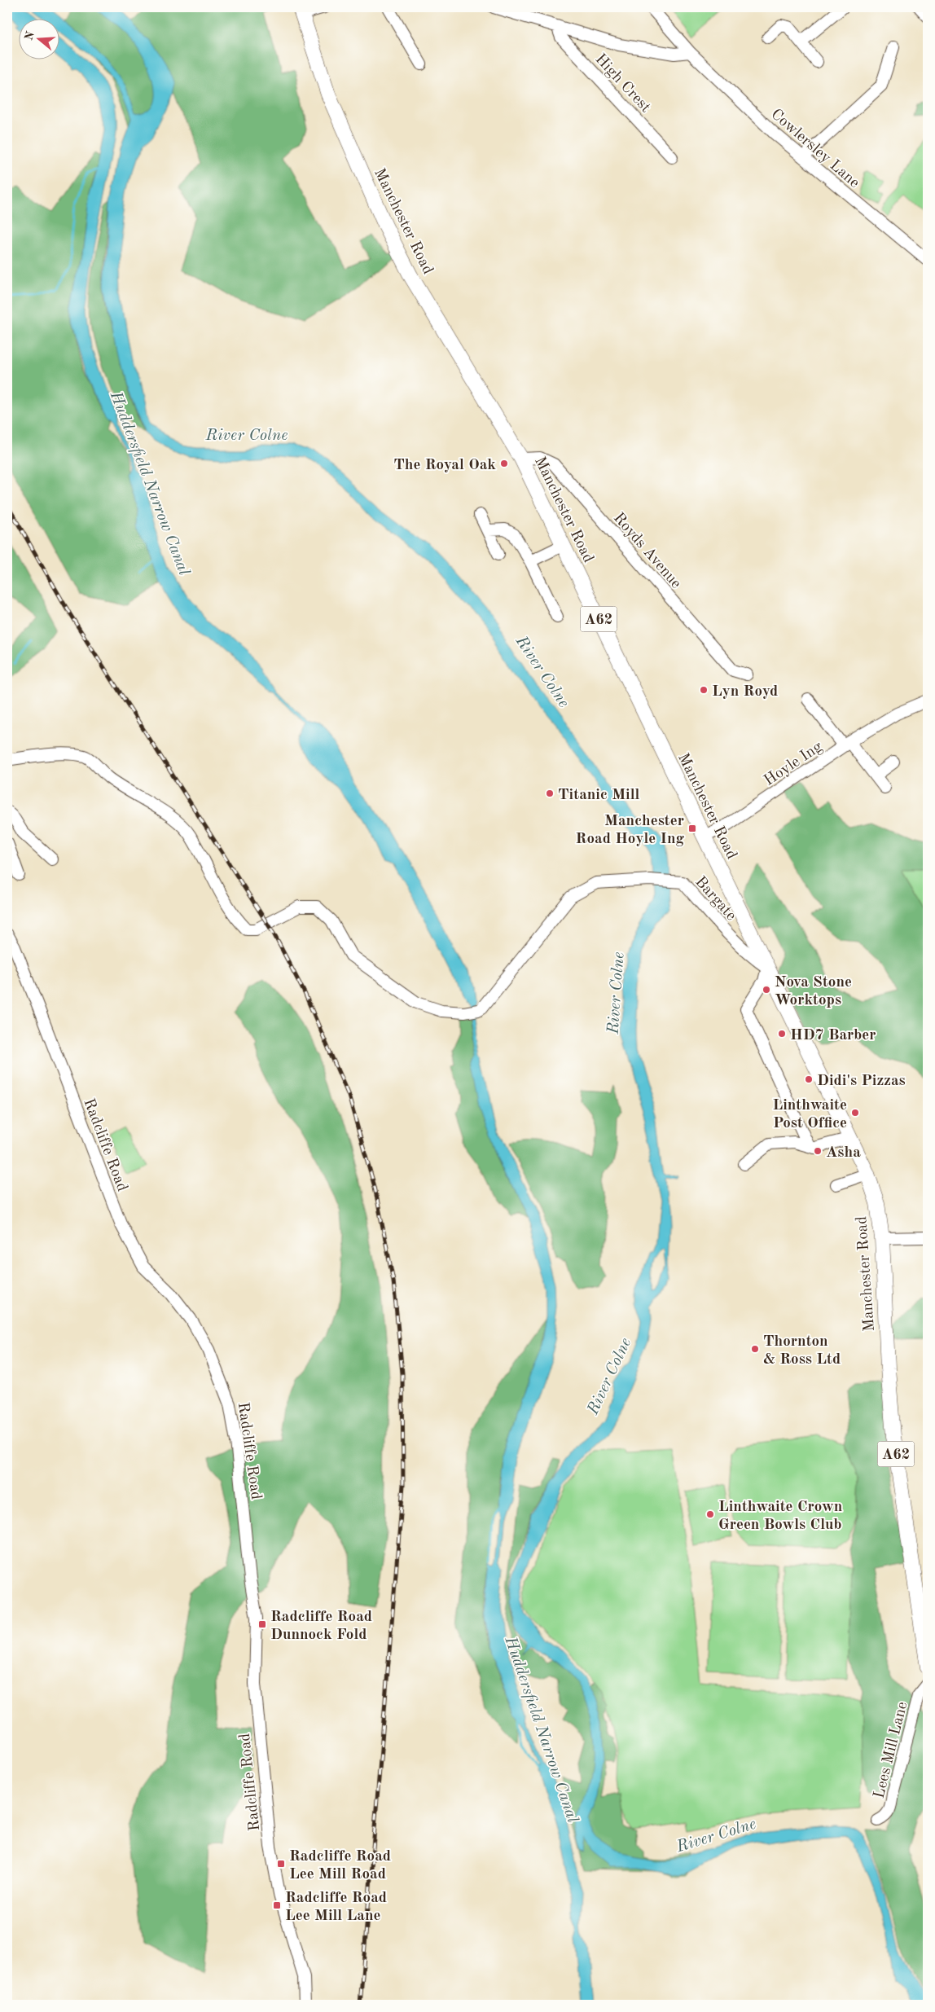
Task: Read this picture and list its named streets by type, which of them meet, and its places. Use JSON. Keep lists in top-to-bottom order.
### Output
{
  "streets": {
    "main road": ["Manchester Road", "A62"],
    "street": [
      "High Crest",
      "Cowlersley Lane",
      "Royds Avenue",
      "Hoyle Ing",
      "Bargate",
      "Radcliffe Road",
      "Lees Mill Lane"
    ]
  },
  "crossings": [
    ["Manchester Road", "Royds Avenue"],
    ["Manchester Road", "Hoyle Ing"],
    ["Manchester Road", "Bargate"]
  ],
  "water": ["River Colne", "Huddersfield Narrow Canal"],
  "places": {
    "other": [
      "The Royal Oak",
      "Lyn Royd",
      "Titanic Mill",
      "Nova Stone Worktops",
      "HD7 Barber",
      "Didi's Pizzas",
      "Linthwaite Post Office",
      "Asha",
      "Thornton & Ross Ltd",
      "Linthwaite Crown Green Bowls Club"
    ],
    "transit": [
      "Manchester Road Hoyle Ing",
      "Radcliffe Road Dunnock Fold",
      "Radcliffe Road Lee Mill Road",
      "Radcliffe Road Lee Mill Lane"
    ]
  },
  "north": "left"
}
